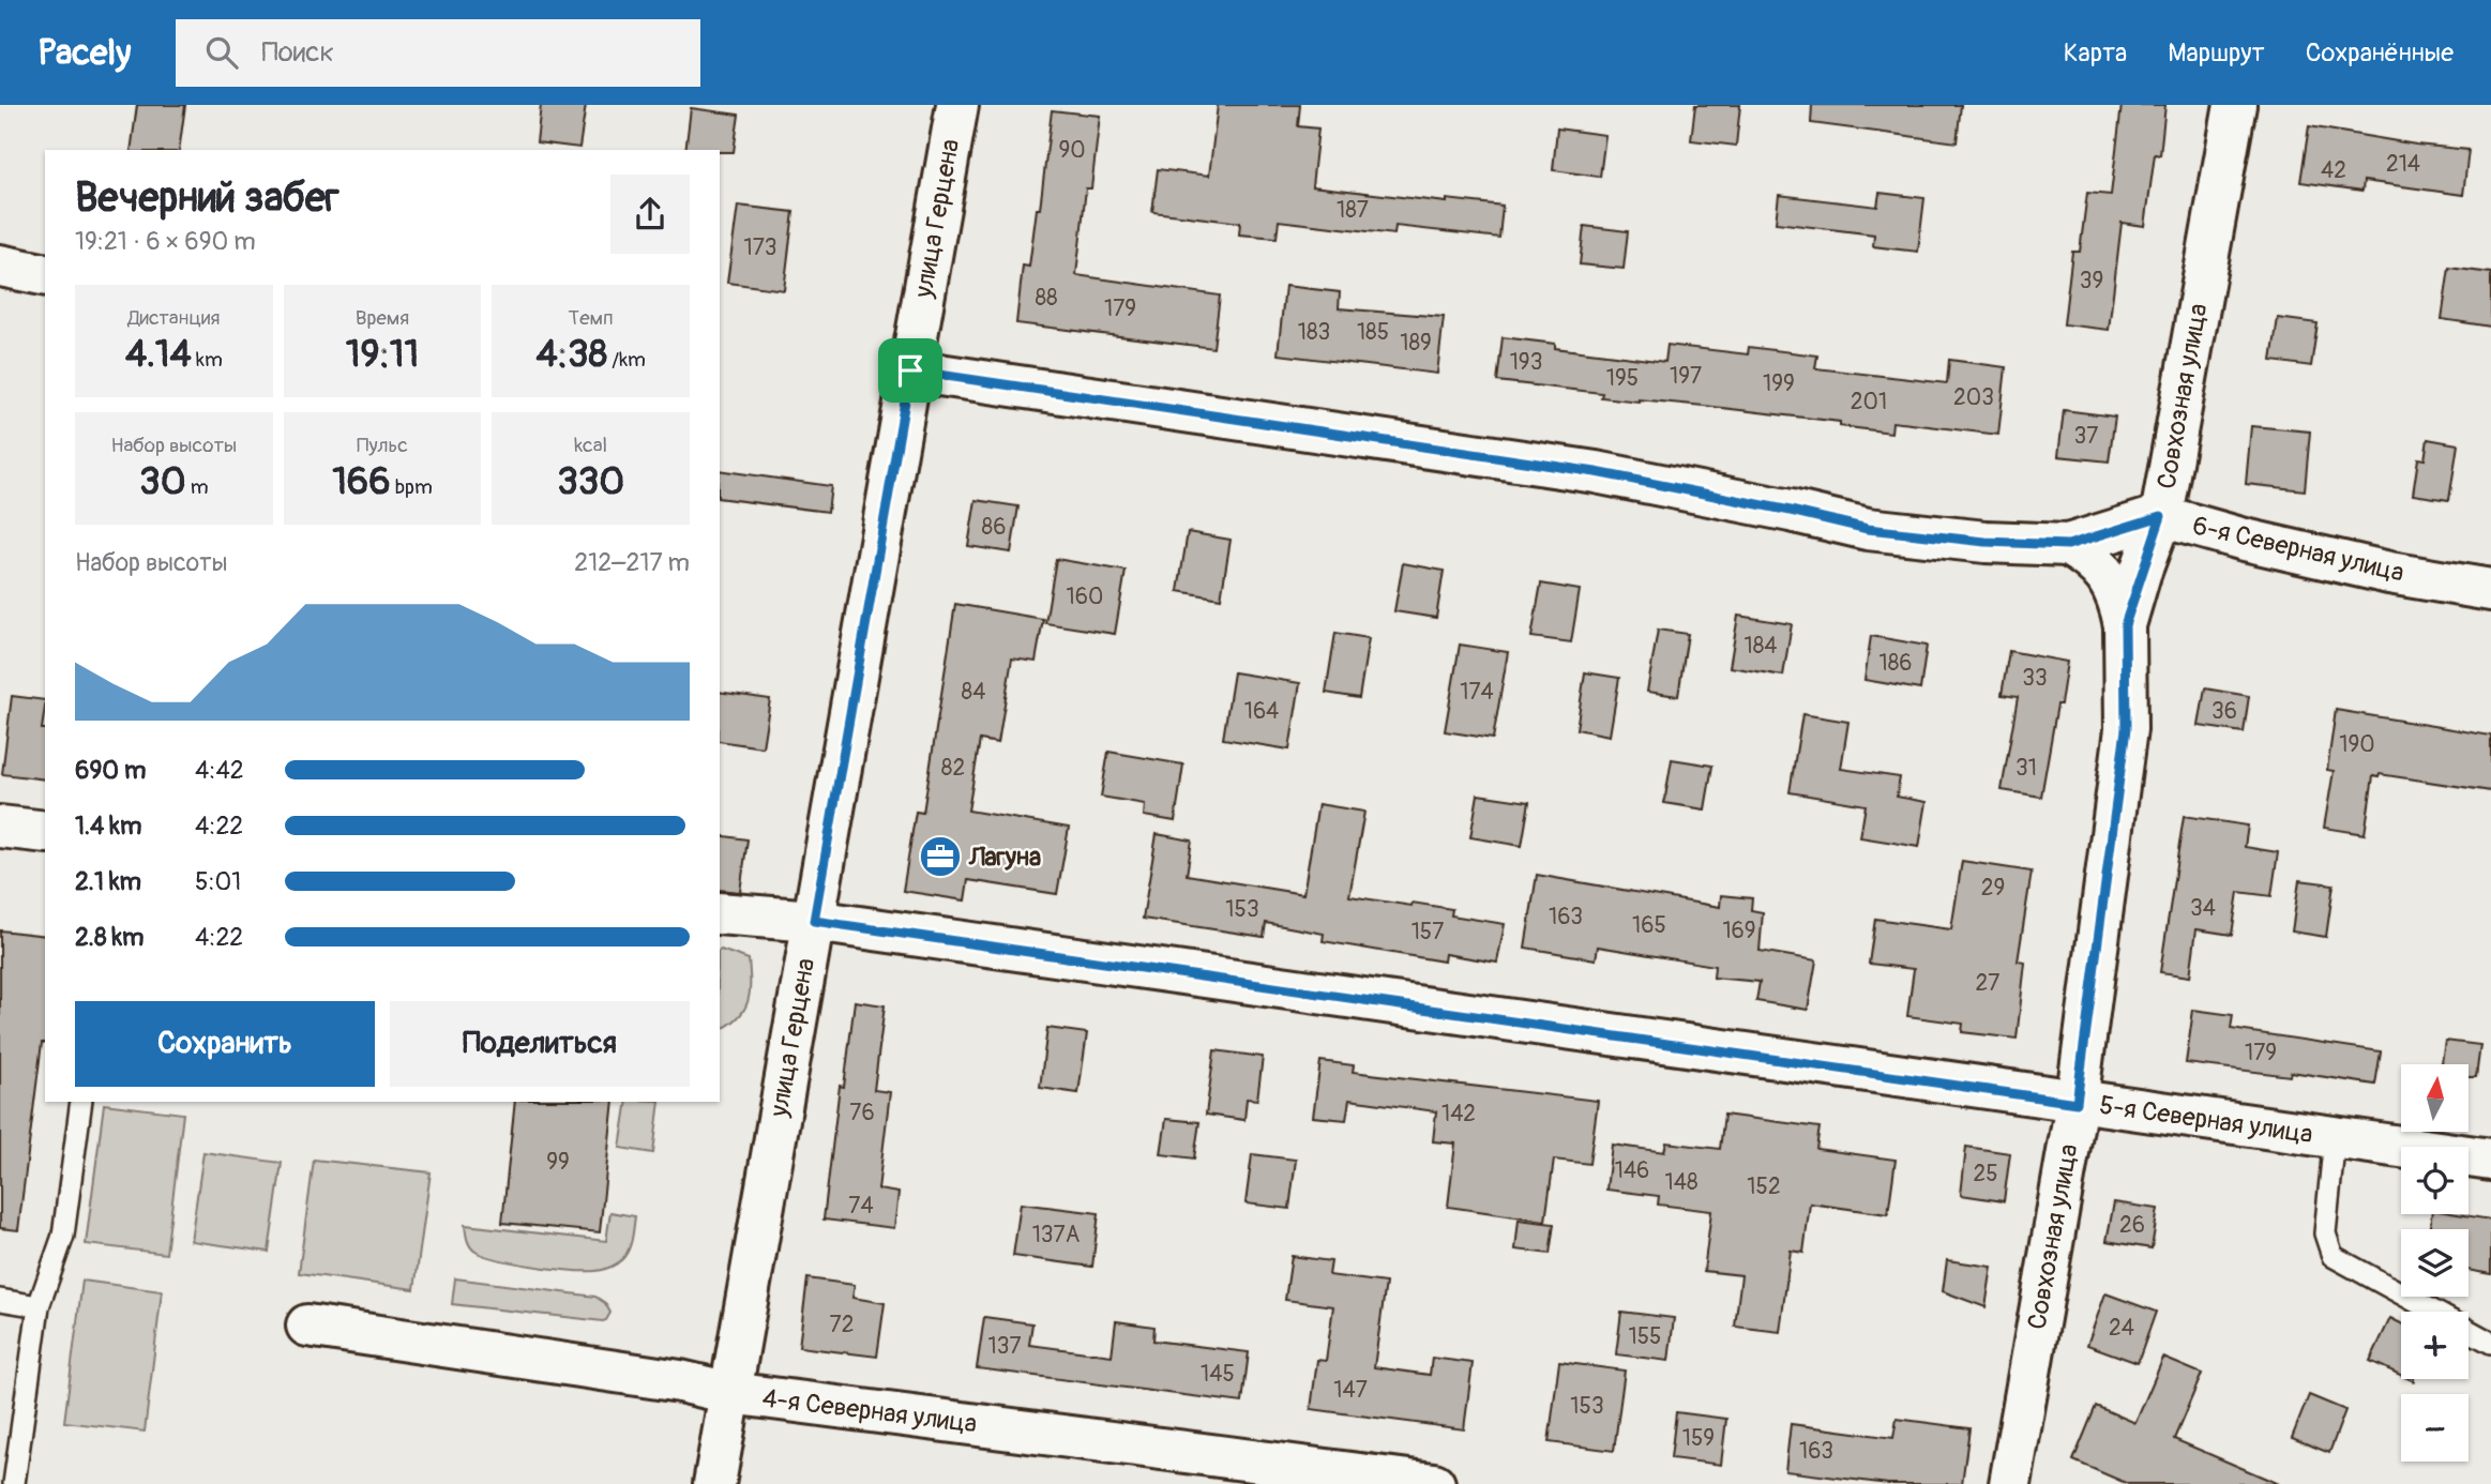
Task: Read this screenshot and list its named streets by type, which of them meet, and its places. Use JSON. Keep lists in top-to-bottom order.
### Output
{
  "streets": {
    "street": [
      "улица Герцена",
      "Совхозная улица",
      "6-я Северная улица",
      "5-я Северная улица",
      "4-я Северная улица"
    ]
  },
  "crossings": [
    ["улица Герцена", "6-я Северная улица"],
    ["улица Герцена", "5-я Северная улица"],
    ["улица Герцена", "4-я Северная улица"],
    ["Совхозная улица", "6-я Северная улица"],
    ["Совхозная улица", "5-я Северная улица"]
  ],
  "places": {
    "office": ["Лагуна"]
  },
  "house_numbers": [
    "90",
    "214",
    "42",
    "187",
    "173",
    "39",
    "88",
    "179",
    "183",
    "185",
    "189",
    "193",
    "197",
    "195",
    "199",
    "203",
    "201",
    "37",
    "86",
    "160",
    "184",
    "186",
    "33",
    "84",
    "174",
    "164",
    "36",
    "190",
    "82",
    "31",
    "29",
    "34",
    "153",
    "163",
    "165",
    "169",
    "157",
    "27",
    "179",
    "76",
    "142",
    "99",
    "146",
    "25",
    "148",
    "152",
    "74",
    "26",
    "137А",
    "72",
    "24",
    "155",
    "137",
    "145",
    "147",
    "153",
    "159",
    "163"
  ],
  "north": "top",
  "page": {
    "header": "Pacely",
    "search": "Поиск",
    "nav": ["Карта", "Маршрут", "Сохранённые"],
    "heading": ["Вечерний забег", "19:21 · 6 × 690 m"],
    "stats": [
      ["Дистанция", "4.14 km"],
      ["Время", "19:11"],
      ["Темп", "4:38 /km"],
      ["Набор высоты", "30 m"],
      ["Пульс", "166 bpm"],
      ["kcal", "330"]
    ],
    "chart": ["Набор высоты", "212–217 m"],
    "list": [
      {
        "name": "690 m",
        "note": "4:42"
      },
      {
        "name": "1.4 km",
        "note": "4:22"
      },
      {
        "name": "2.1 km",
        "note": "5:01"
      },
      {
        "name": "2.8 km",
        "note": "4:22"
      }
    ],
    "buttons": ["Сохранить", "Поделиться"],
    "map_buttons": ["+", "−"]
  }
}
